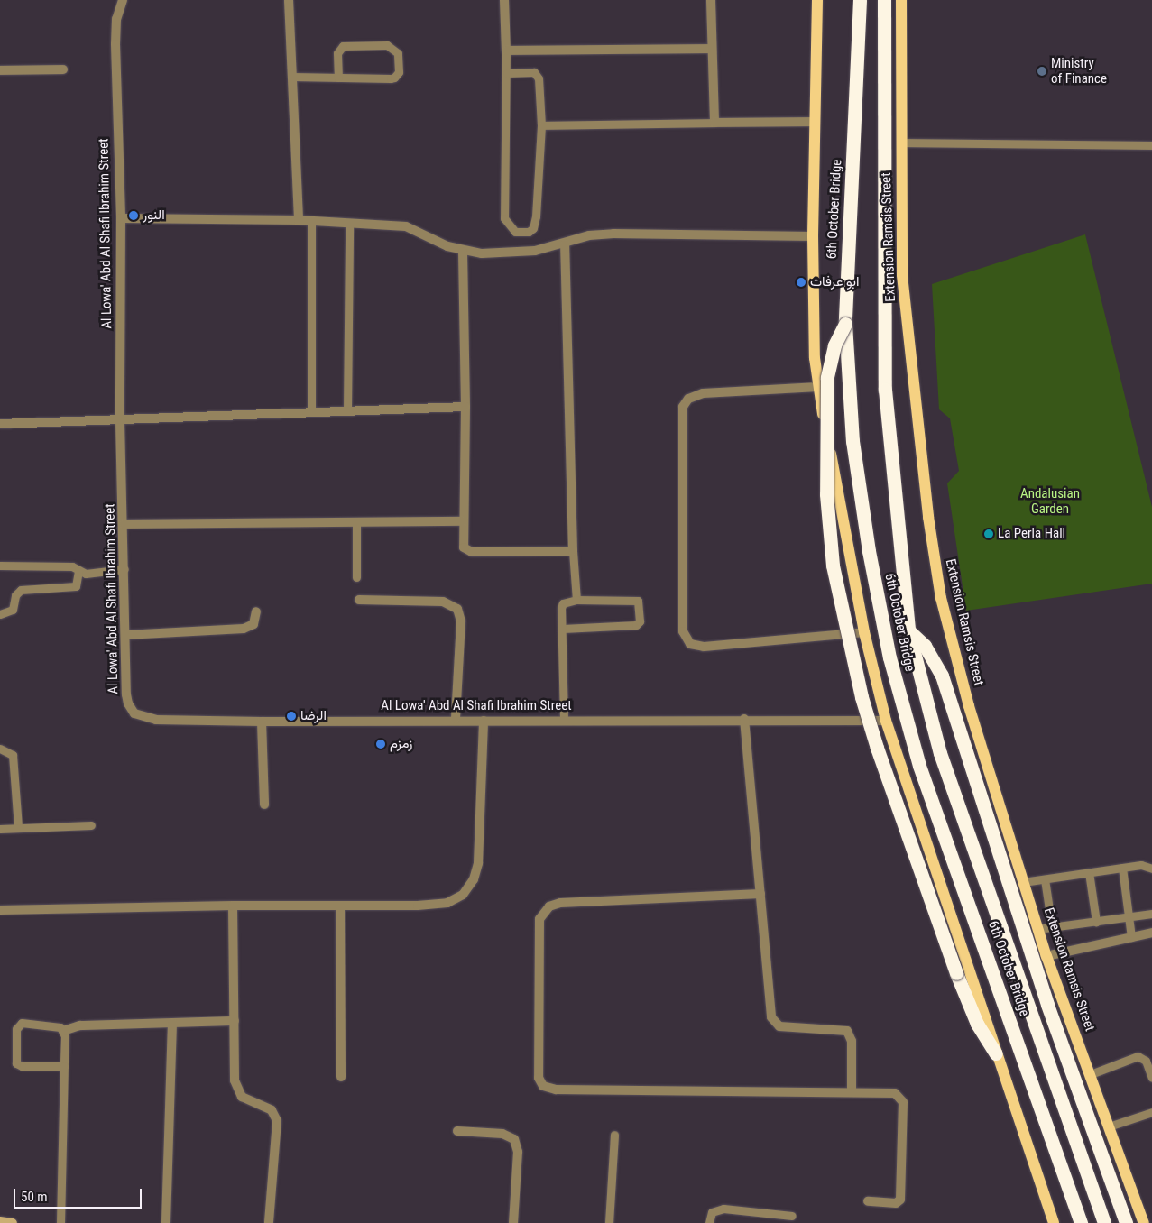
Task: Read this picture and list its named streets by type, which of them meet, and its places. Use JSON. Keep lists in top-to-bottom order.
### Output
{
  "streets": {
    "highway": ["6th October Bridge"],
    "main road": ["Extension Ramsis Street"],
    "street": ["Al Lowa' Abd Al Shafi Ibrahim Street"]
  },
  "parks": ["Andalusian Garden"],
  "places": [
    "Ministry of Finance",
    "النور",
    "ابو عرفات",
    "La Perla Hall",
    "الرضا",
    "زمزم"
  ],
  "scale_bar": "50 m"
}
